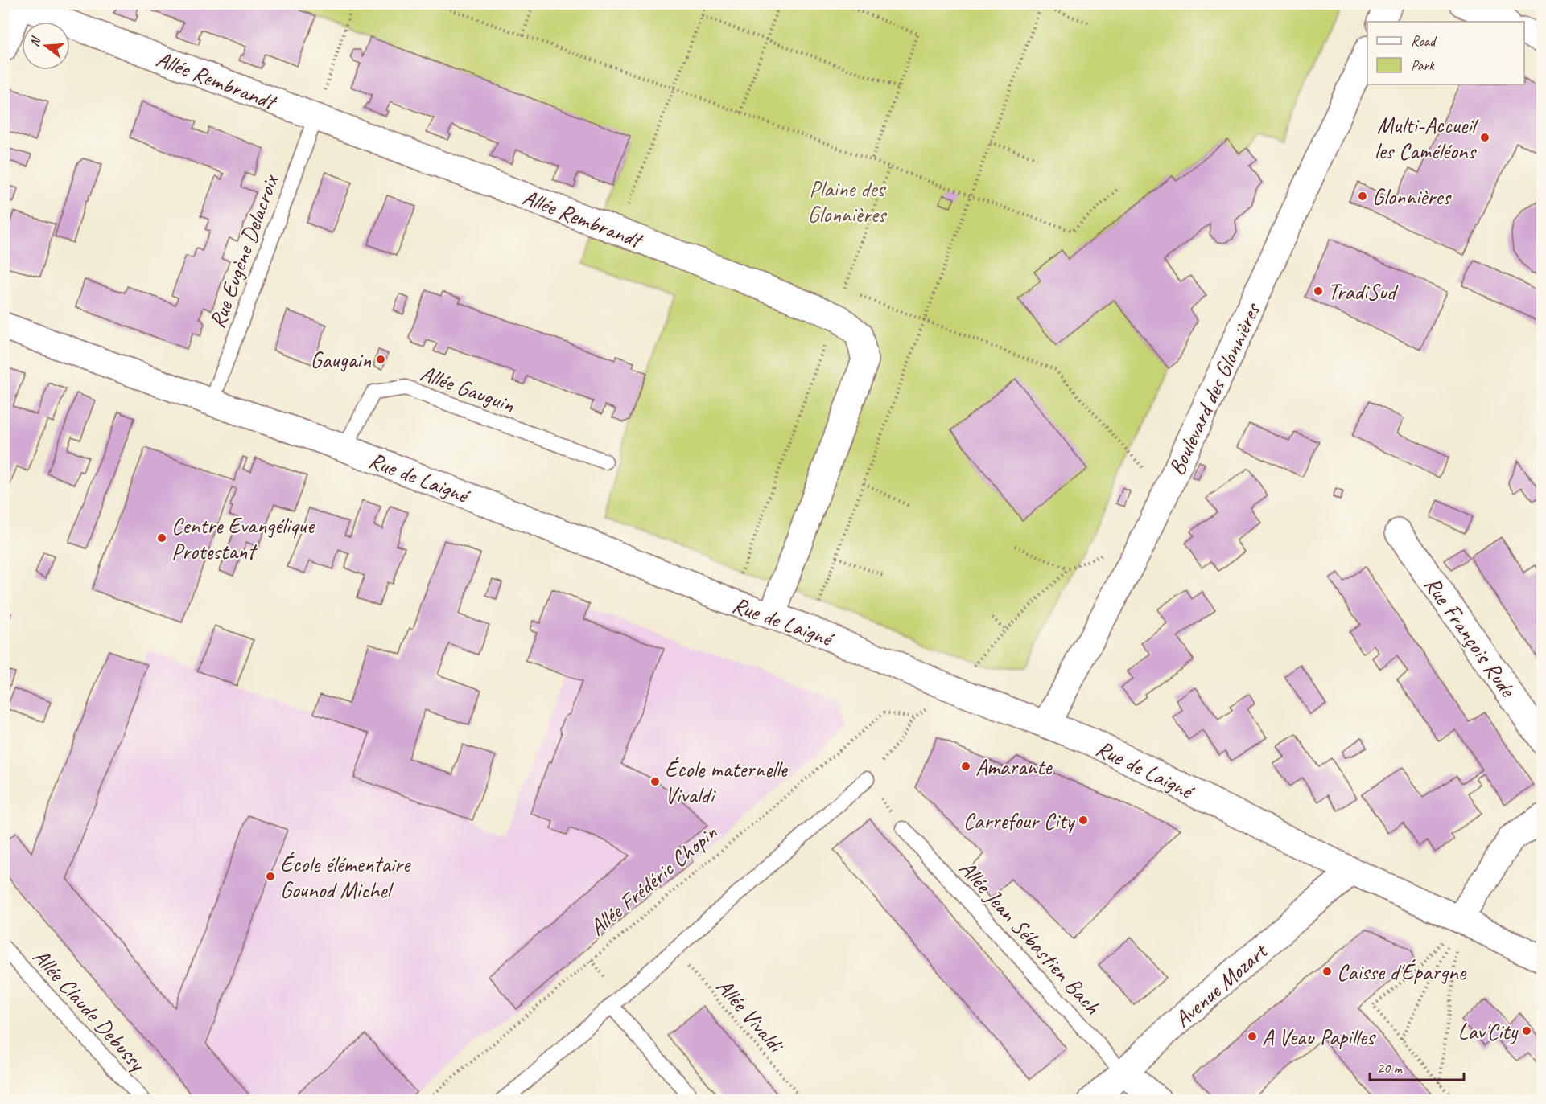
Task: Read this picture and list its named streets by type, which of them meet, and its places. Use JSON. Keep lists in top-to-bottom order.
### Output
{
  "streets": {
    "street": [
      "Allée Rembrandt",
      "Boulevard des Glonnières",
      "Rue de Laigné",
      "Rue François Rude",
      "Avenue Mozart"
    ],
    "lane": [
      "Rue Eugène Delacroix",
      "Allée Gauguin",
      "Allée Jean Sébastien Bach",
      "Allée Claude Debussy"
    ],
    "path": ["Allée Frédéric Chopin", "Allée Vivaldi"]
  },
  "crossings": [
    ["Allée Rembrandt", "Rue Eugène Delacroix"],
    ["Allée Rembrandt", "Rue de Laigné"],
    ["Rue Eugène Delacroix", "Rue de Laigné"],
    ["Allée Gauguin", "Rue de Laigné"],
    ["Boulevard des Glonnières", "Rue de Laigné"],
    ["Rue de Laigné", "Avenue Mozart"],
    ["Allée Jean Sébastien Bach", "Avenue Mozart"]
  ],
  "parks": ["Plaine des Glonnières"],
  "places": [
    "Multi-Accueil les Caméléons",
    "Glonnières",
    "TradiSud",
    "Gaugain",
    "Centre Evangélique Protestant",
    "Amarante",
    "École maternelle Vivaldi",
    "Carrefour City",
    "École élémentaire Gounod Michel",
    "Caisse d'Épargne",
    "Lav'City",
    "A Veau Papilles"
  ],
  "legend": ["Road", "Park"],
  "scale_bar": "20 m",
  "north": "left"
}
